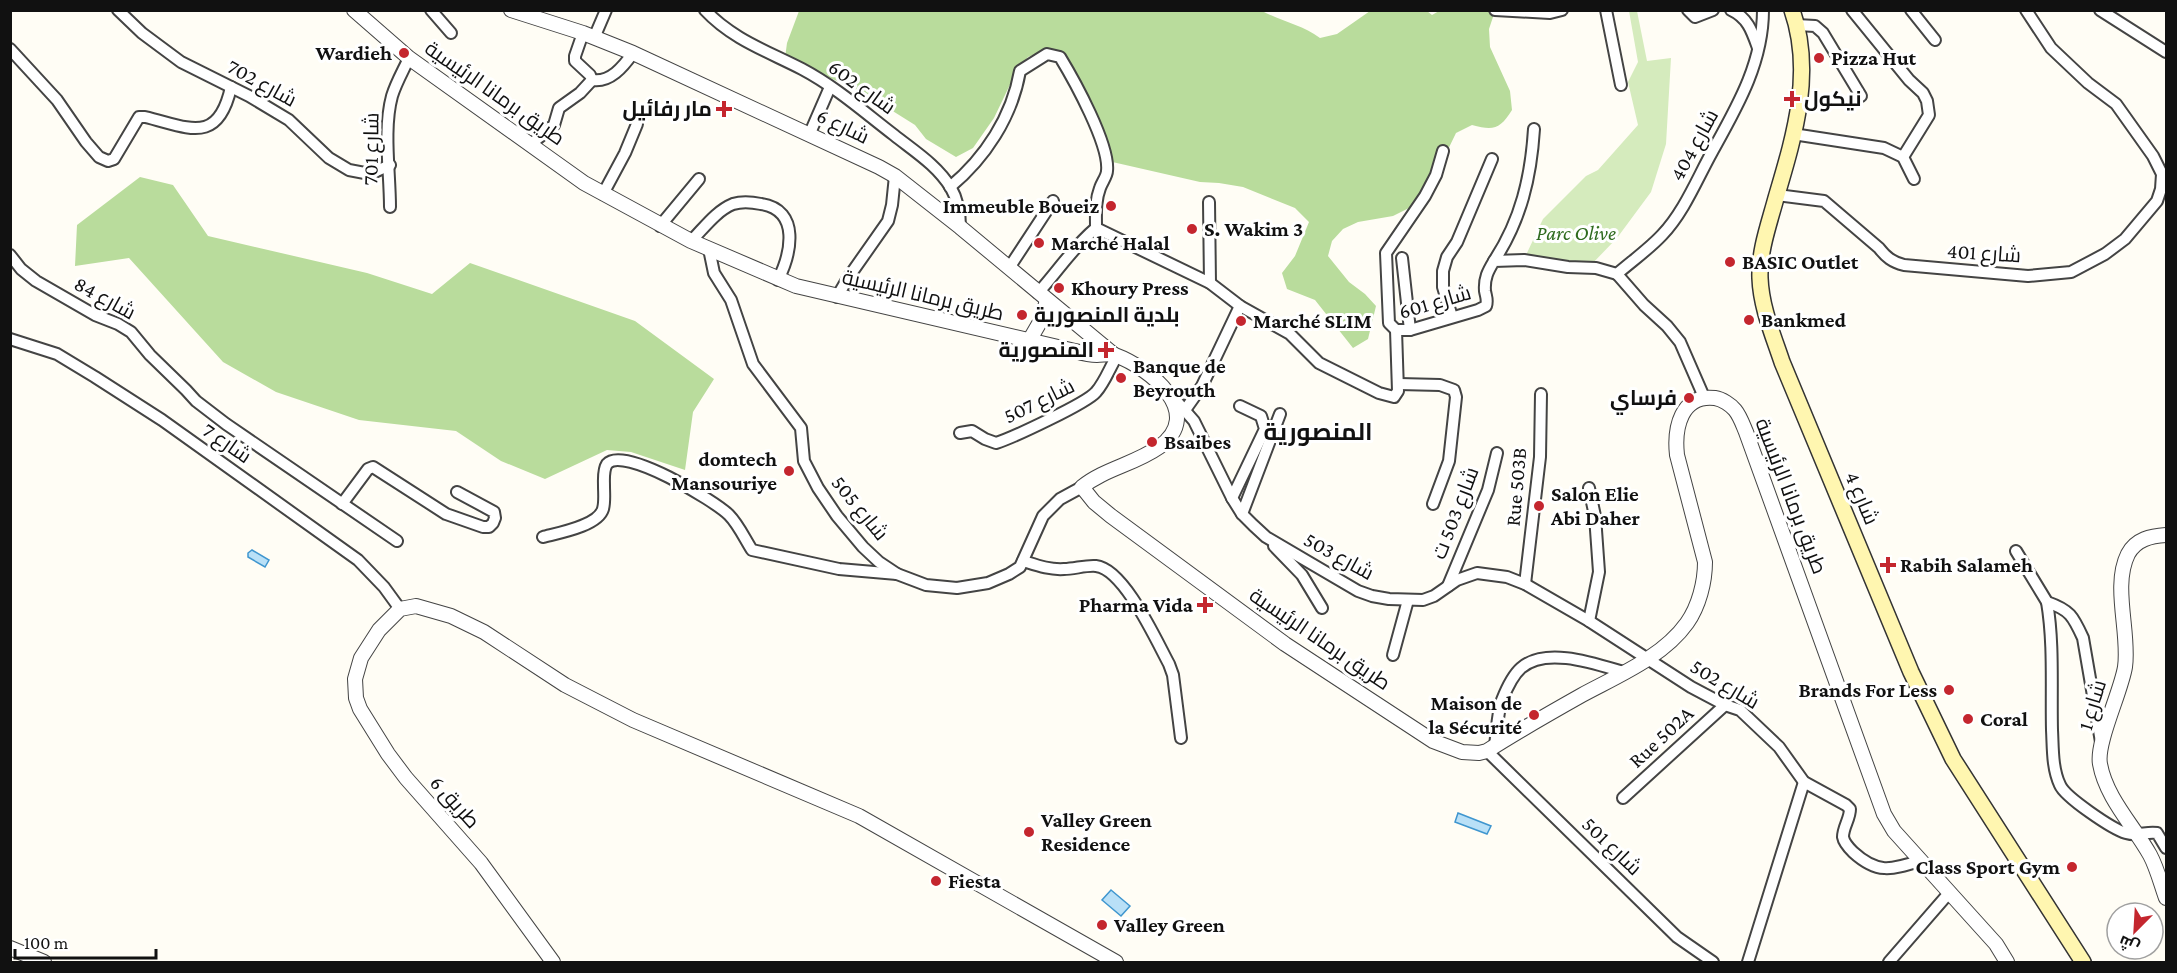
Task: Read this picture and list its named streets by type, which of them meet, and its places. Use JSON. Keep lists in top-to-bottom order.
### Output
{
  "streets": {
    "main road": ["شارع 4"],
    "street": [
      "شارع 702",
      "شارع 602",
      "طريق برمانا الرئيسية",
      "شارع 6",
      "شارع 404",
      "شارع 701",
      "شارع 401",
      "شارع 84",
      "شارع 601",
      "شارع 507",
      "شارع 7",
      "Rue 503B",
      "شارع 505",
      "شارع 503 ت",
      "شارع 503",
      "شارع 502",
      "شارع 1",
      "Rue 502A",
      "طريق 6",
      "شارع 501"
    ]
  },
  "crossings": [
    ["شارع 702", "شارع 701"],
    ["شارع 602", "شارع 6"],
    ["طريق برمانا الرئيسية", "شارع 6"],
    ["طريق برمانا الرئيسية", "شارع 701"],
    ["طريق برمانا الرئيسية", "شارع 507"],
    ["طريق برمانا الرئيسية", "شارع 505"],
    ["طريق برمانا الرئيسية", "شارع 503"],
    ["طريق برمانا الرئيسية", "شارع 502"],
    ["طريق برمانا الرئيسية", "شارع 501"],
    ["شارع 6", "شارع 507"],
    ["شارع 401", "شارع 4"],
    ["شارع 7", "طريق 6"],
    ["Rue 503B", "شارع 503"],
    ["شارع 503 ت", "شارع 503"],
    ["شارع 503", "شارع 502"],
    ["شارع 502", "Rue 502A"]
  ],
  "districts": ["المنصورية"],
  "parks": ["Parc Olive"],
  "places": {
    "other": [
      "Wardieh",
      "Pizza Hut",
      "Immeuble Boueiz",
      "S. Wakim 3",
      "Marché Halal",
      "BASIC Outlet",
      "Khoury Press",
      "بلدية المنصورية",
      "Bankmed",
      "Marché SLIM",
      "Banque de Beyrouth",
      "فرساي",
      "Bsaibes",
      "domtech Mansouriye",
      "Salon Elie Abi Daher",
      "Brands For Less",
      "Maison de la Sécurité",
      "Coral",
      "Valley Green Residence",
      "Class Sport Gym",
      "Fiesta",
      "Valley Green"
    ],
    "health": [
      "نيكول",
      "مار رفائيل",
      "المنصورية",
      "Rabih Salameh",
      "Pharma Vida"
    ]
  },
  "scale_bar": "100 m",
  "north": "bottom left"
}
